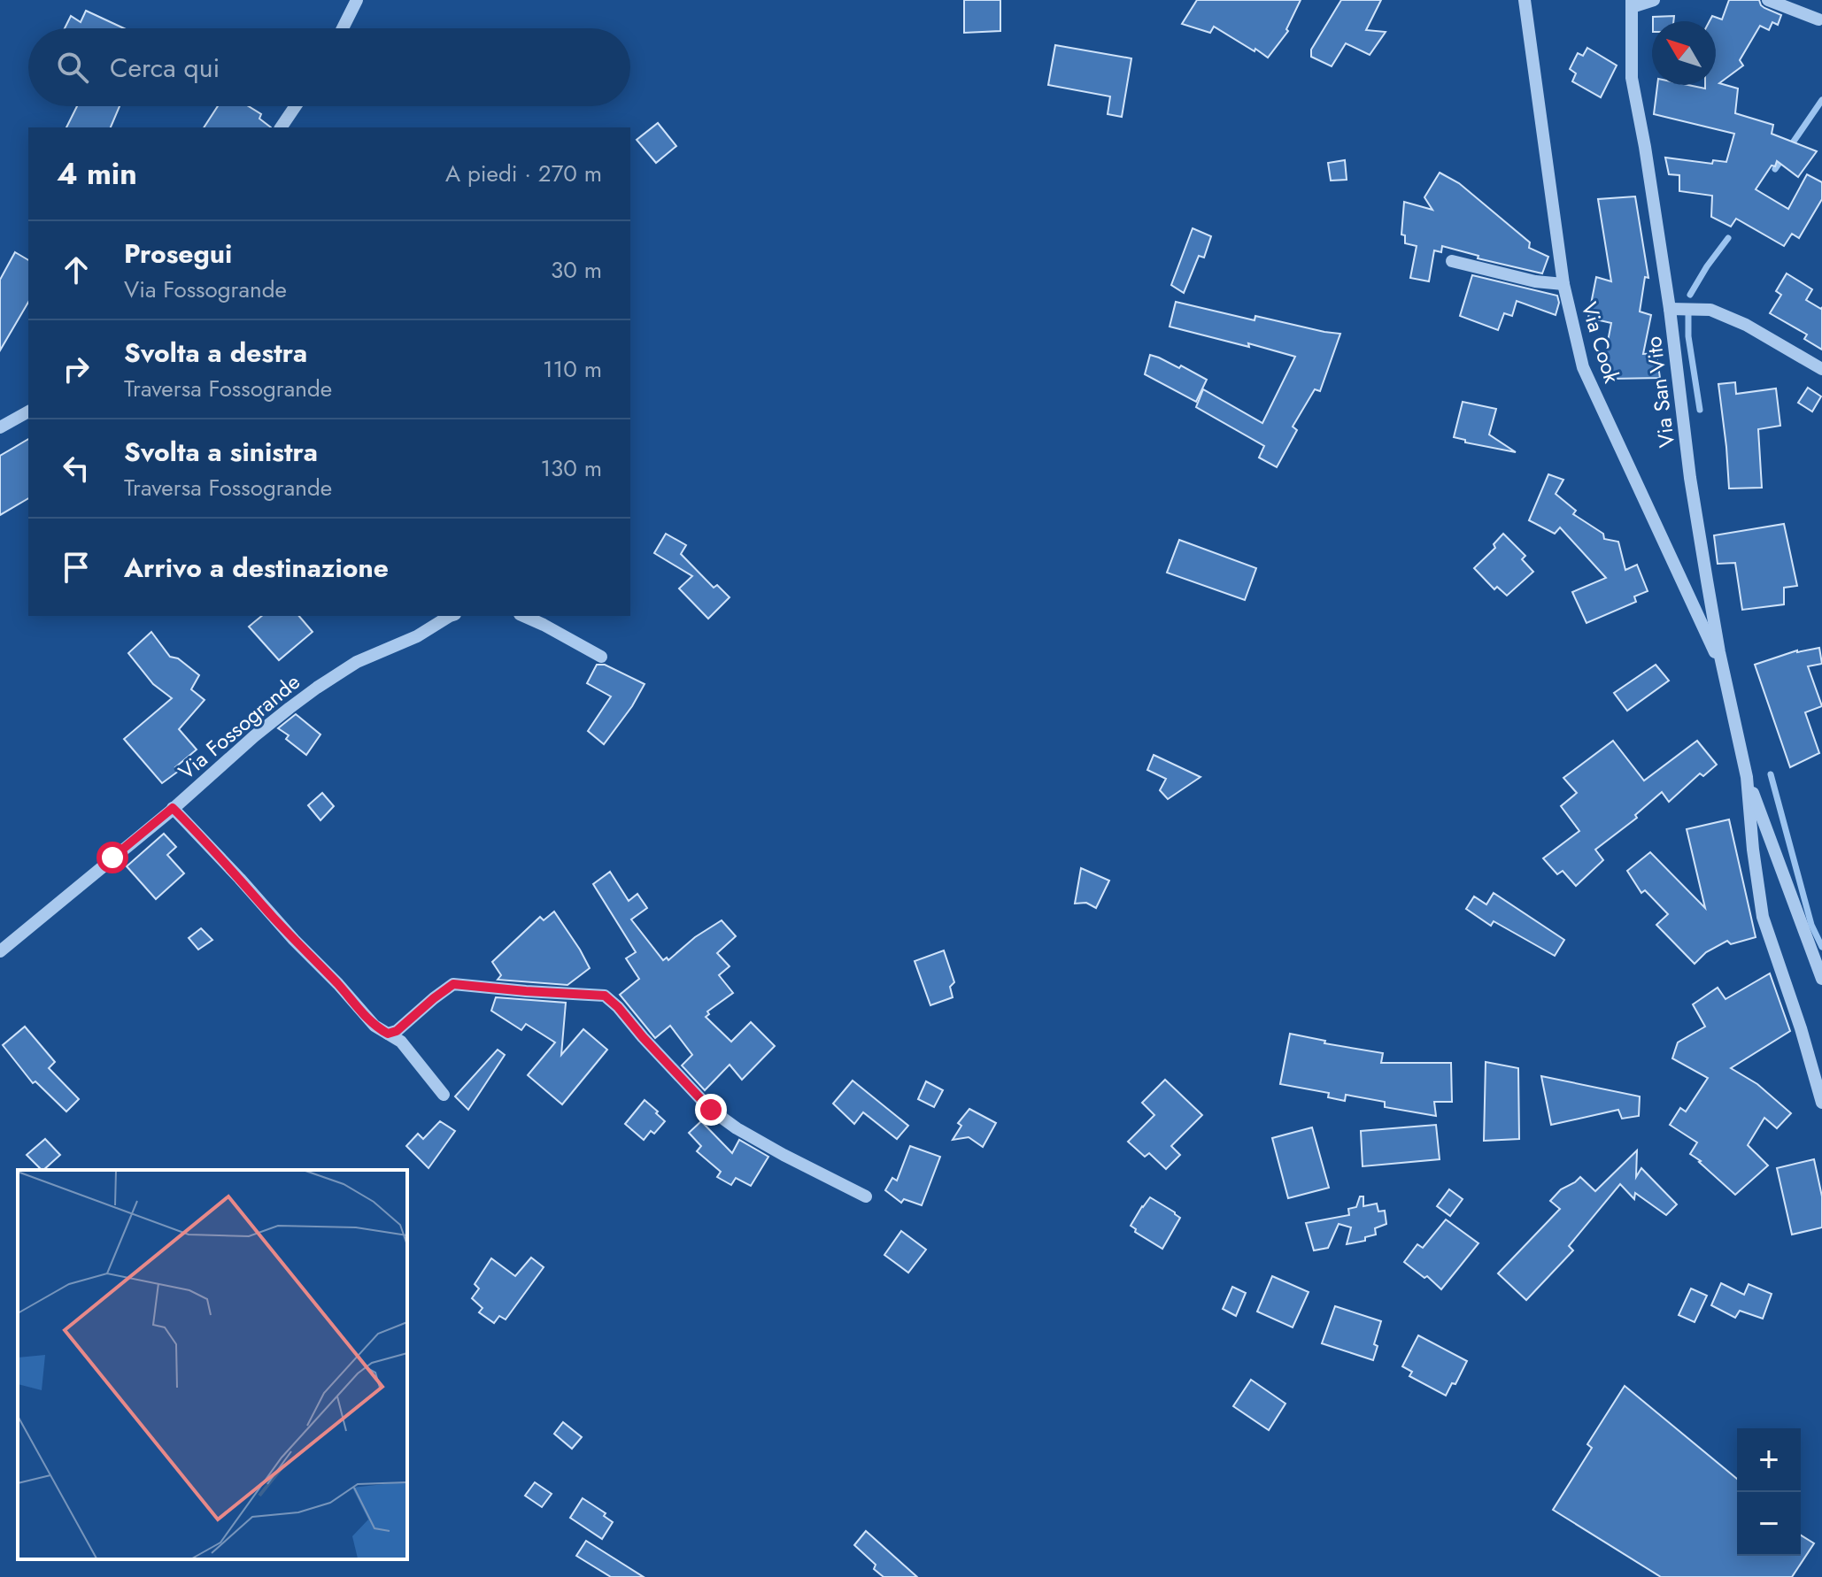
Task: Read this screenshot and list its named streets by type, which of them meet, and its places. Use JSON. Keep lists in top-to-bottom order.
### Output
{
  "streets": {
    "street": ["Via Cook", "Via San Vito", "Via Fossogrande"]
  },
  "crossings": [
    ["Via Cook", "Via San Vito"]
  ],
  "north": "top left",
  "page": {
    "search": "Cerca qui",
    "heading": ["4 min", "A piedi · 270 m"],
    "list": [
      ["Prosegui", "Via Fossogrande", "30 m"],
      ["Svolta a destra", "Traversa Fossogrande", "110 m"],
      ["Svolta a sinistra", "Traversa Fossogrande", "130 m"],
      "Arrivo a destinazione"
    ],
    "map_buttons": ["+", "−"]
  }
}
